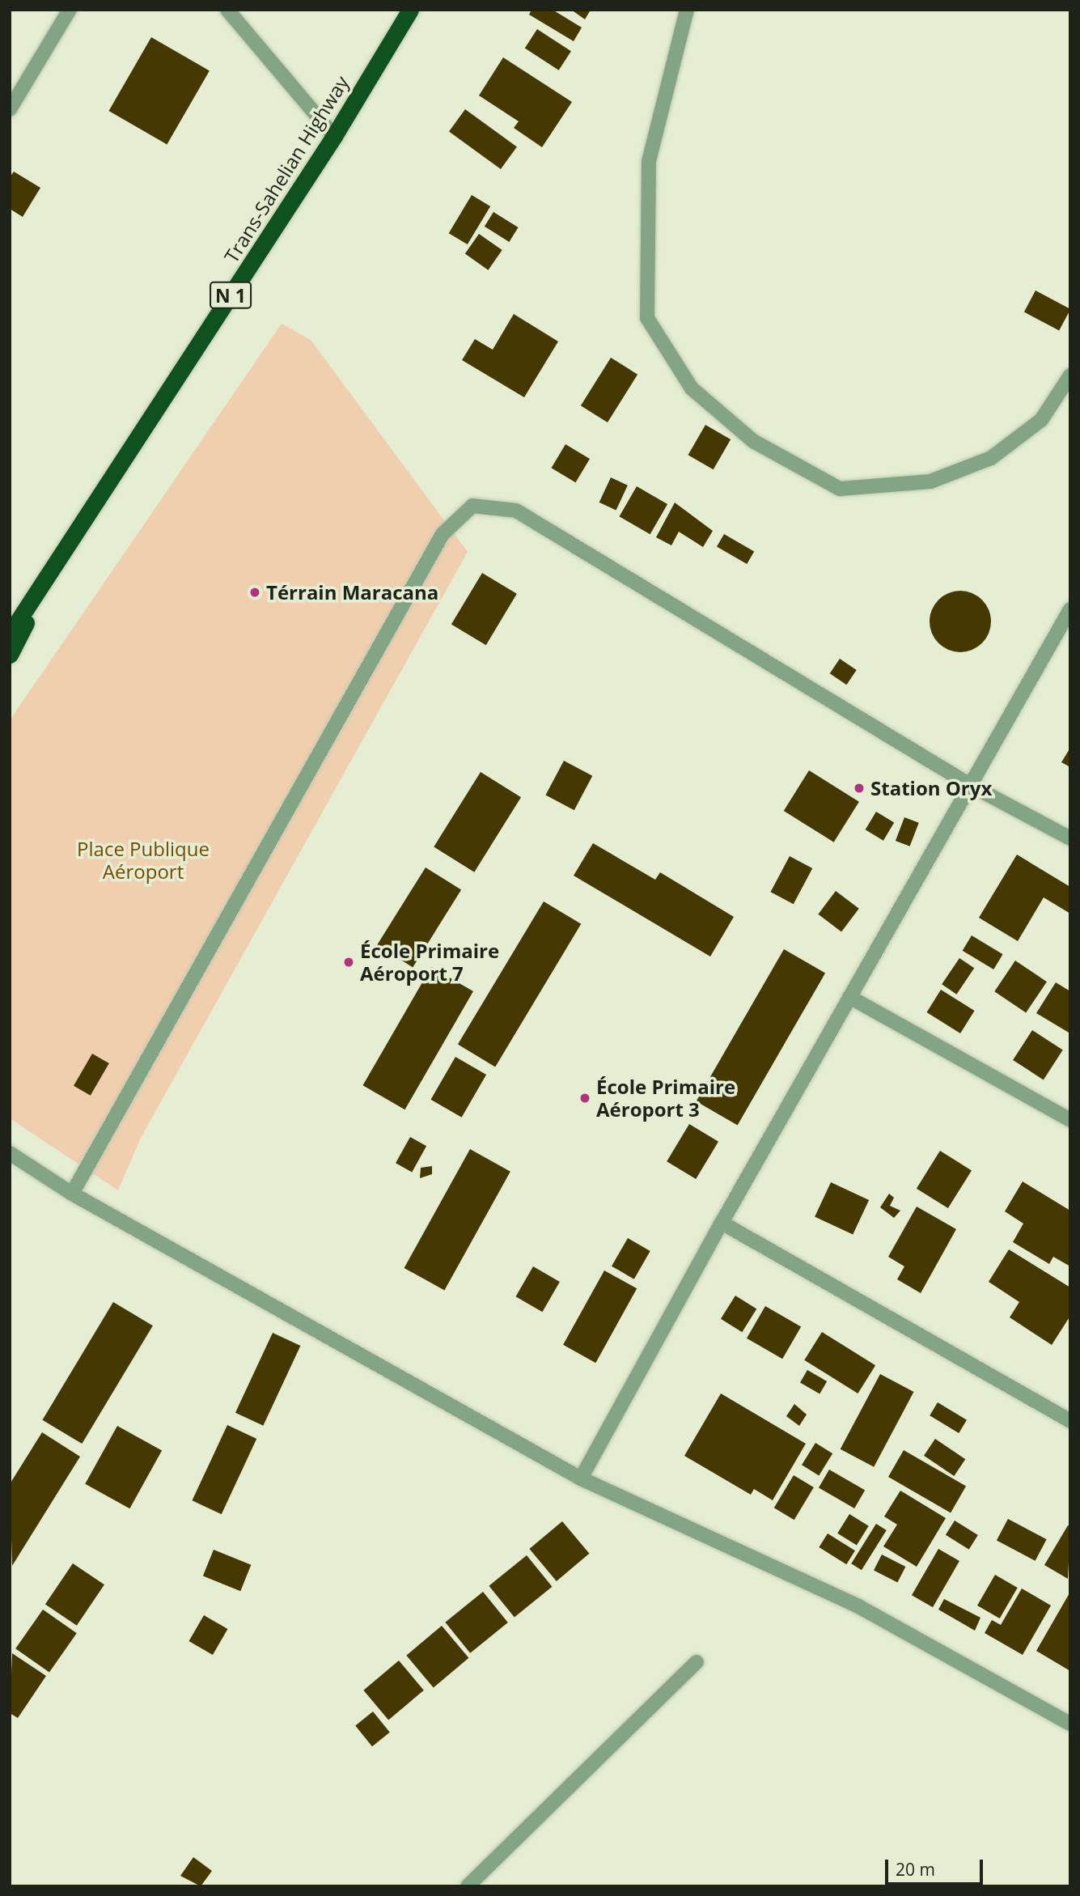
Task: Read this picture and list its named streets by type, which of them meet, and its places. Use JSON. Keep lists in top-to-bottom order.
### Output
{
  "streets": {
    "highway": ["Trans-Sahelian Highway", "N 1"]
  },
  "parks": ["Place Publique Aéroport"],
  "places": [
    "Térrain Maracana",
    "Station Oryx",
    "École Primaire Aéroport 7",
    "École Primaire Aéroport 3"
  ],
  "scale_bar": "20 m"
}
